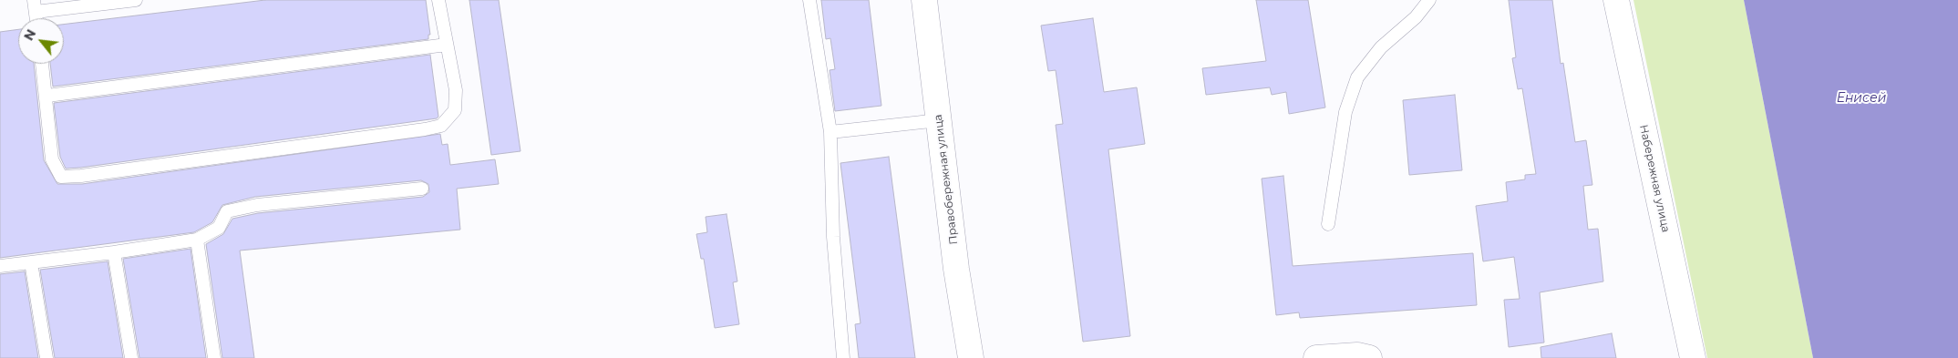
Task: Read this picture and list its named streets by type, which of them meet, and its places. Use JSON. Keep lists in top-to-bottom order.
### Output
{
  "streets": {
    "street": ["Набережная улица", "Правобережная улица"]
  },
  "water": ["Енисей"],
  "north": "top left"
}
